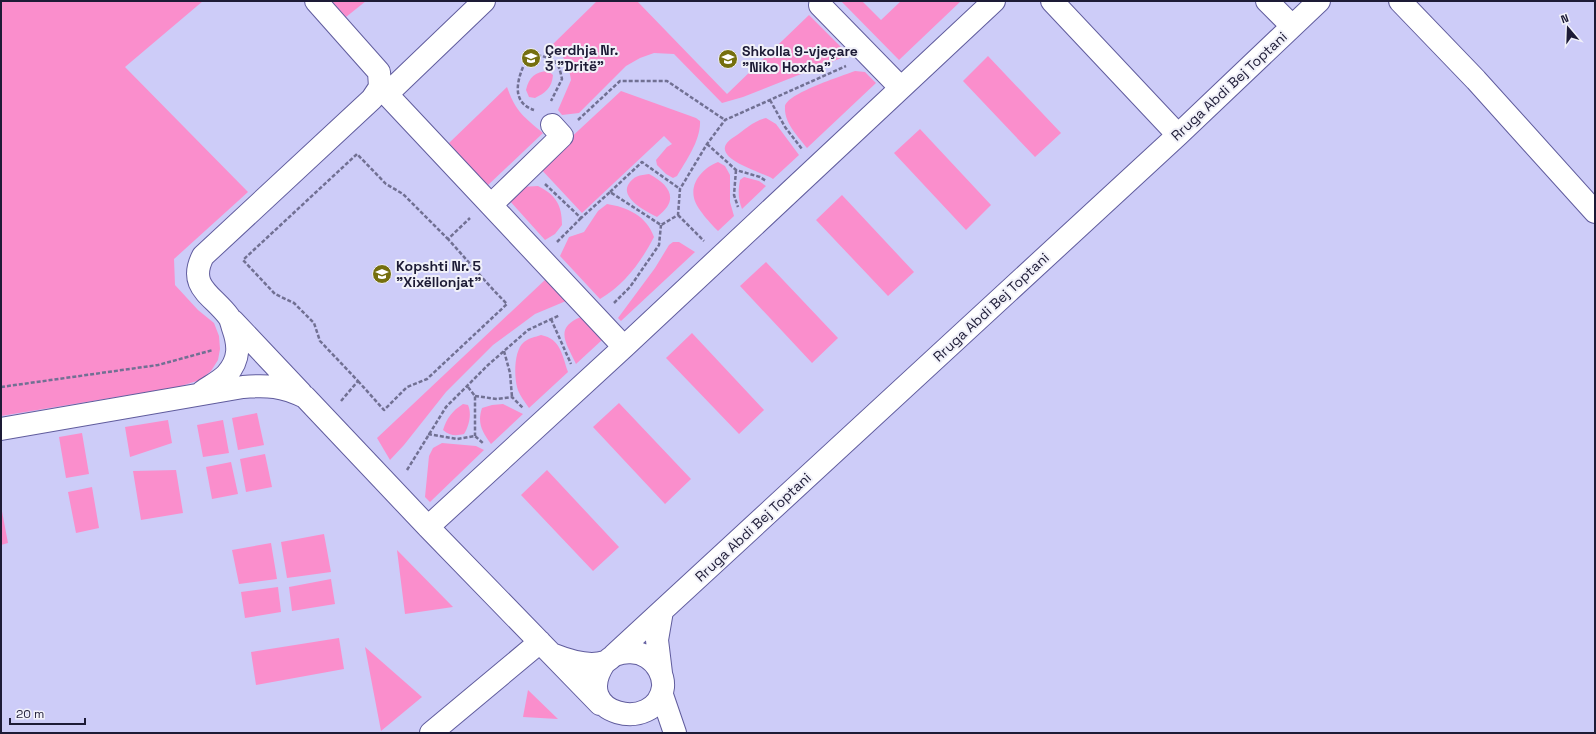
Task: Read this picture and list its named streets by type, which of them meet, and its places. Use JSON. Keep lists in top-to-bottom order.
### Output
{
  "streets": {
    "street": ["Rruga Abdi Bej Toptani"]
  },
  "places": {
    "school or university": ["Çerdhja Nr. 3 \"Dritë\"", "Shkolla 9-vjeçare \"Niko Hoxha\"", "Kopshti Nr. 5 \"Xixëllonjat\""]
  },
  "scale_bar": "20 m",
  "north": "top"
}
